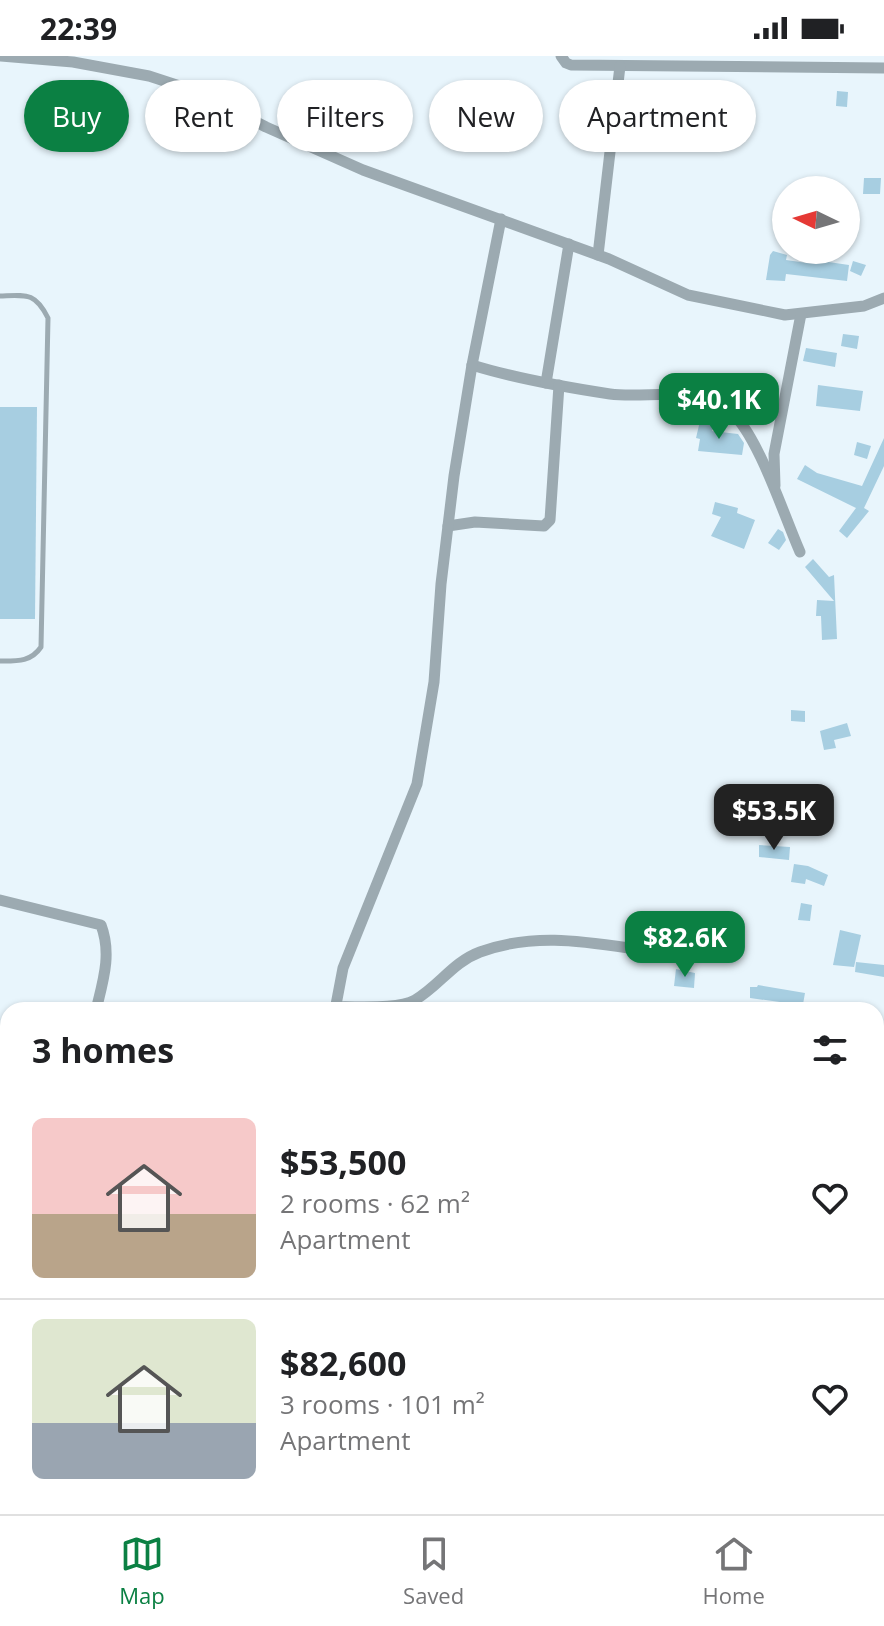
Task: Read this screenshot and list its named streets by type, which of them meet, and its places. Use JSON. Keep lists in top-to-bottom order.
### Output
{
  "north": "left",
  "page": {
    "status": "22:39",
    "chip": [
      "Buy",
      "Rent",
      "Filters",
      "New",
      "Apartment"
    ],
    "price": ["$40.1K", "$53.5K", "$82.6K"],
    "heading": "3 homes",
    "list": [
      {
        "name": "$53,500",
        "note": "2 rooms · 62 m² · Apartment"
      },
      {
        "name": "$82,600",
        "note": "3 rooms · 101 m² · Apartment"
      }
    ],
    "tabs": ["Map", "Saved", "Home"]
  }
}
